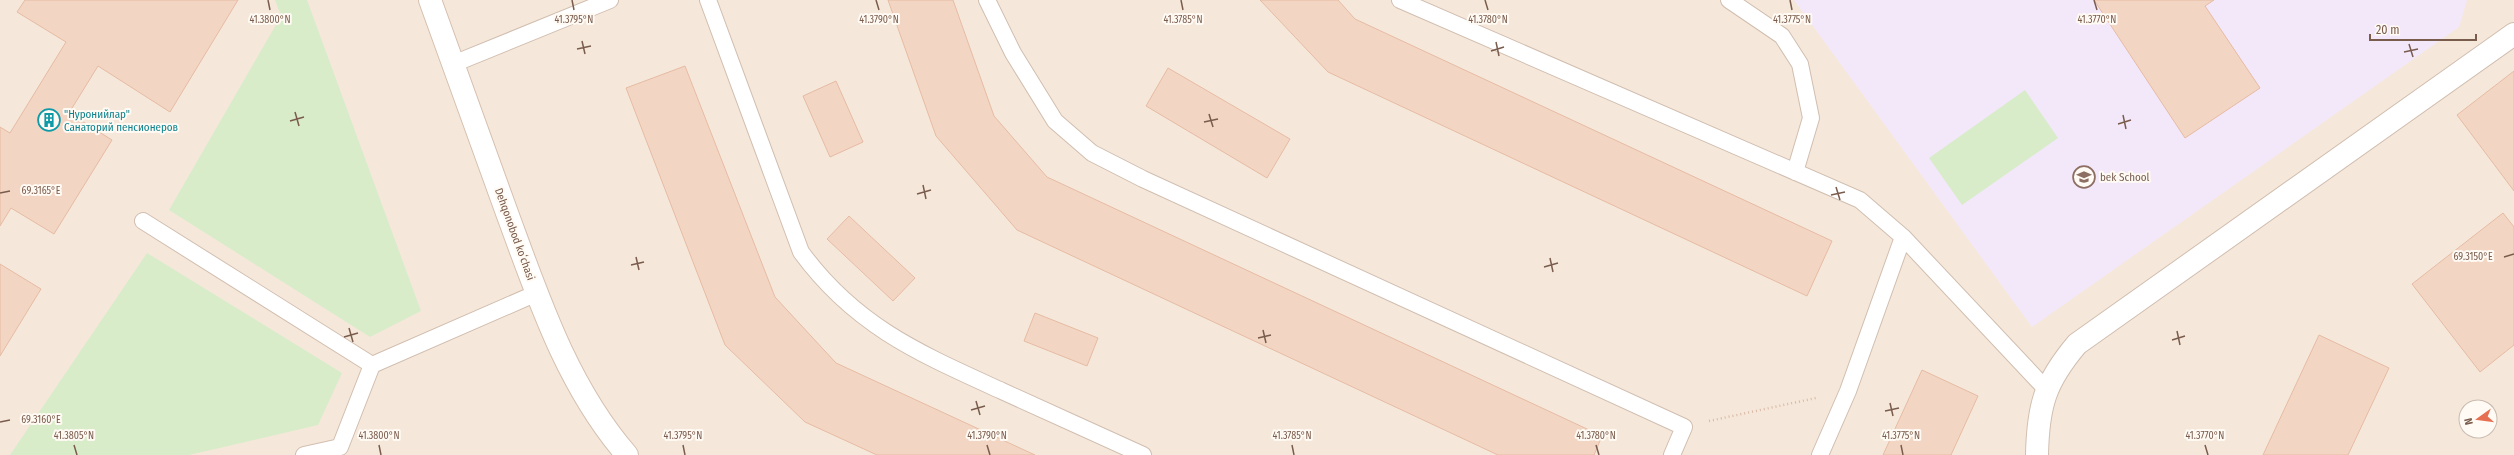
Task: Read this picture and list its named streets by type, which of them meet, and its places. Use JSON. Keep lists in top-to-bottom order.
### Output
{
  "streets": {
    "street": ["Dehqonobod koʻchasi"]
  },
  "places": {
    "building": ["\"Нуронийлар\" Санаторий пенсионеров"],
    "school or university": ["bek School"]
  },
  "scale_bar": "20 m",
  "north": "left",
  "coordinates": [
    "41.3800°N",
    "41.3795°N",
    "41.3790°N",
    "41.3785°N",
    "41.3780°N",
    "41.3775°N",
    "41.3770°N",
    "69.3165°E",
    "69.3150°E",
    "69.3160°E",
    "41.3805°N"
  ]
}
